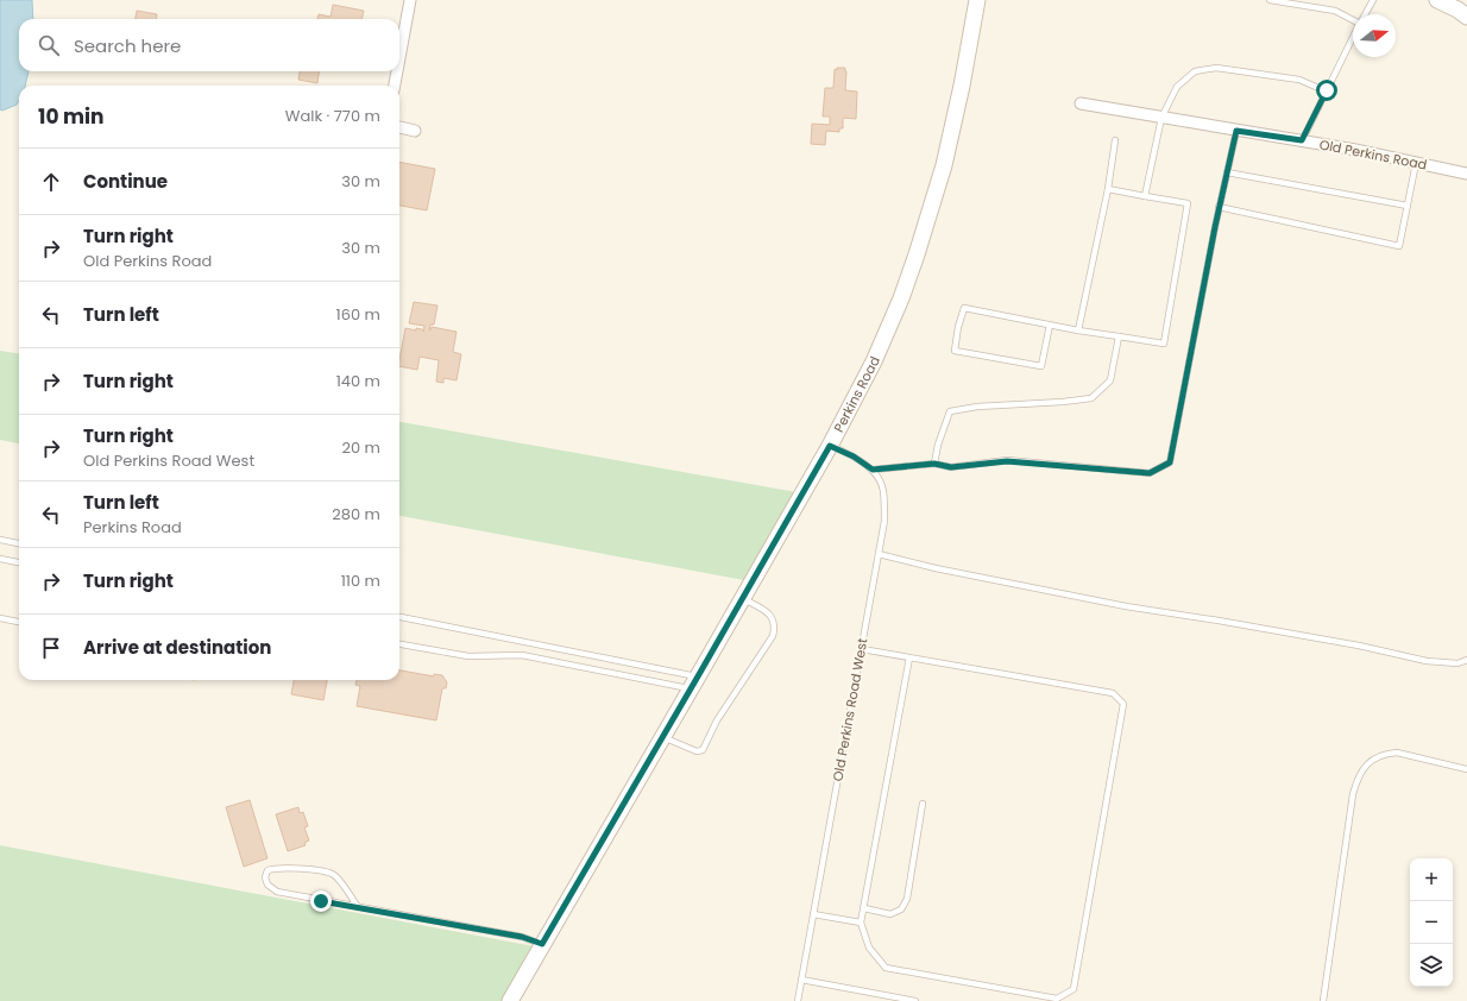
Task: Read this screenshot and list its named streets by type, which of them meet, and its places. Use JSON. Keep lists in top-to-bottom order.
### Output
{
  "streets": {
    "main road": ["Perkins Road"],
    "street": ["Old Perkins Road"],
    "lane": ["Old Perkins Road West"]
  },
  "crossings": [
    ["Perkins Road", "Old Perkins Road West"]
  ],
  "north": "right",
  "page": {
    "search": "Search here",
    "heading": ["10 min", "Walk · 770 m"],
    "list": [
      ["Continue", "30 m"],
      ["Turn right", "Old Perkins Road", "30 m"],
      ["Turn left", "160 m"],
      ["Turn right", "140 m"],
      ["Turn right", "Old Perkins Road West", "20 m"],
      ["Turn left", "Perkins Road", "280 m"],
      ["Turn right", "110 m"],
      "Arrive at destination"
    ],
    "map_buttons": ["+", "−"]
  }
}
